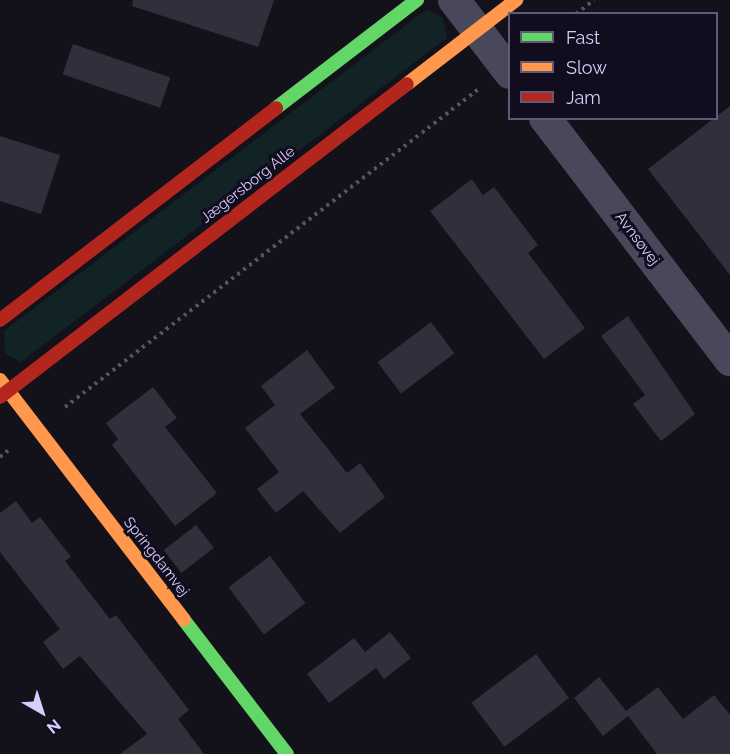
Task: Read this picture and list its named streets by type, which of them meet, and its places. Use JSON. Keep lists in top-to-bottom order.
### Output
{
  "streets": {
    "street": ["Jægersborg Alle", "Avnsøvej", "Springdamvej"]
  },
  "crossings": [
    ["Jægersborg Alle", "Springdamvej"]
  ],
  "legend": ["Fast", "Slow", "Jam"],
  "north": "bottom right"
}
